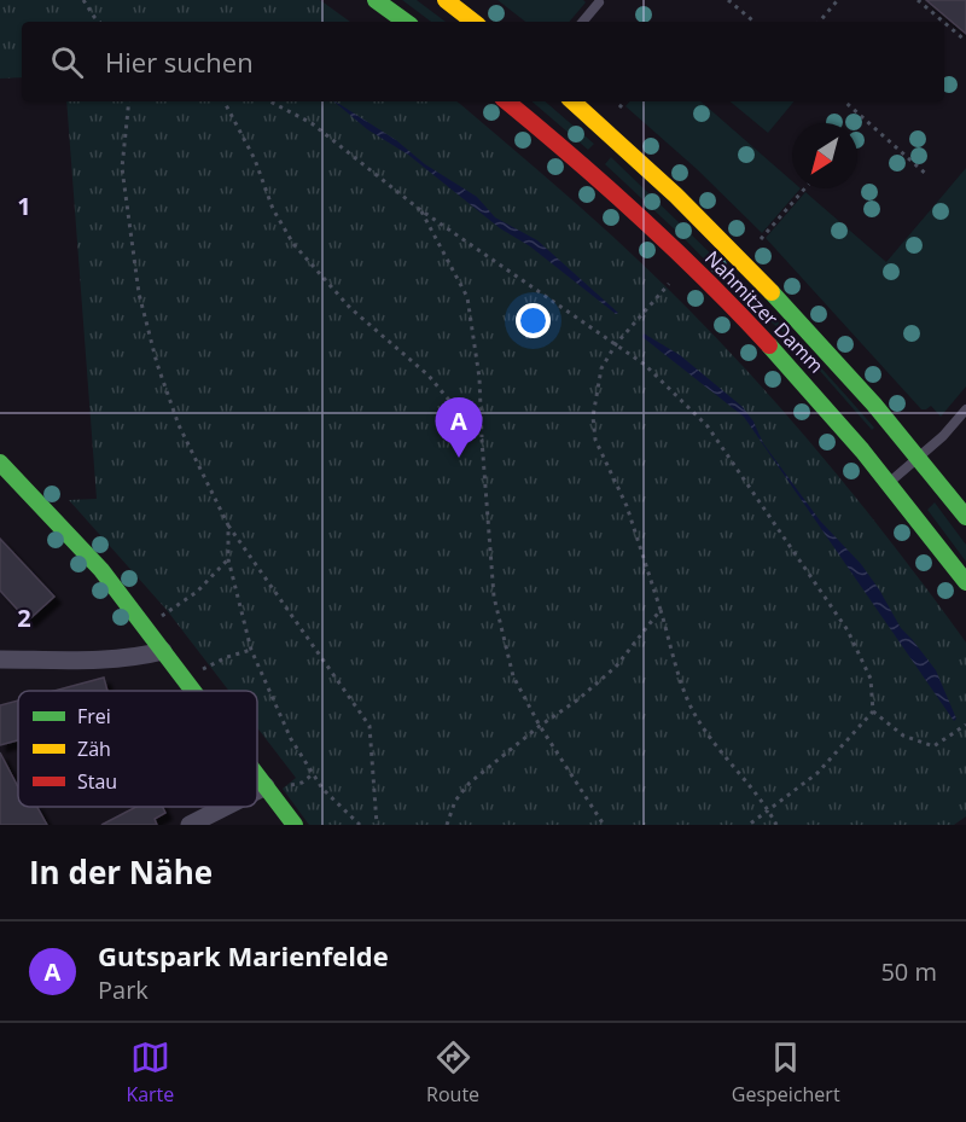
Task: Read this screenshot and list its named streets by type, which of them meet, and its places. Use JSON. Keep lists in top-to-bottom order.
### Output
{
  "streets": {
    "main road": ["Nahmitzer Damm"]
  },
  "legend": ["Frei", "Zäh", "Stau"],
  "north": "bottom left",
  "page": {
    "search": "Hier suchen",
    "pins": "A",
    "heading": "In der Nähe",
    "list": [
      {
        "mark": "A",
        "name": "Gutspark Marienfelde",
        "note": "Park",
        "value": "50 m"
      }
    ],
    "nav": ["Karte", "Route", "Gespeichert"]
  },
  "grid": {
    "rows": ["1", "2"]
  }
}
